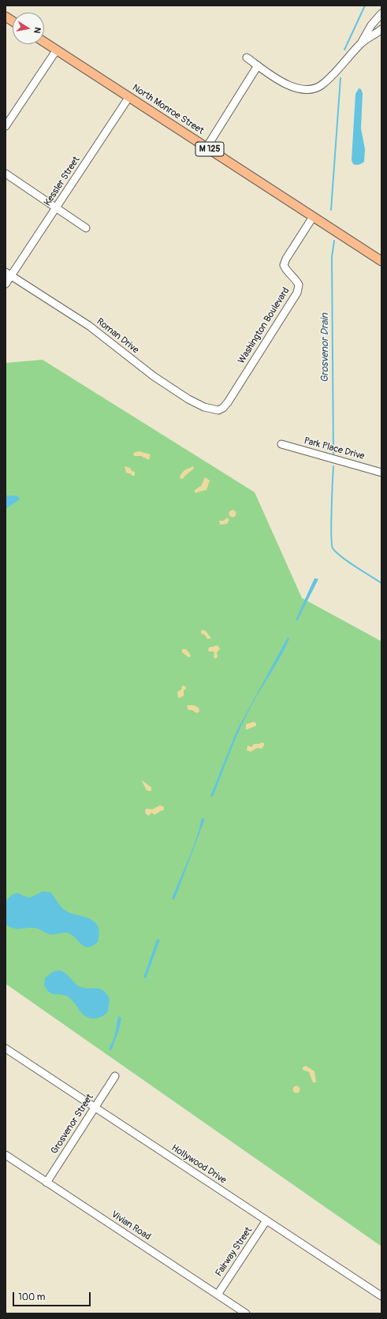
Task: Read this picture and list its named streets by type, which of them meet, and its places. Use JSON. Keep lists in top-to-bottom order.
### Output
{
  "streets": {
    "main road": ["North Monroe Street", "M 125"],
    "street": [
      "Kessler Street",
      "Washington Boulevard",
      "Roman Drive",
      "Park Place Drive",
      "Grosvenor Street",
      "Hollywood Drive",
      "Vivian Road",
      "Fairway Street"
    ]
  },
  "crossings": [
    ["North Monroe Street", "Kessler Street"],
    ["North Monroe Street", "Washington Boulevard"],
    ["Kessler Street", "Roman Drive"],
    ["Washington Boulevard", "Roman Drive"],
    ["Grosvenor Street", "Hollywood Drive"],
    ["Grosvenor Street", "Vivian Road"],
    ["Hollywood Drive", "Fairway Street"],
    ["Vivian Road", "Fairway Street"]
  ],
  "water": ["Grosvenor Drain"],
  "scale_bar": "100 m",
  "north": "right"
}
